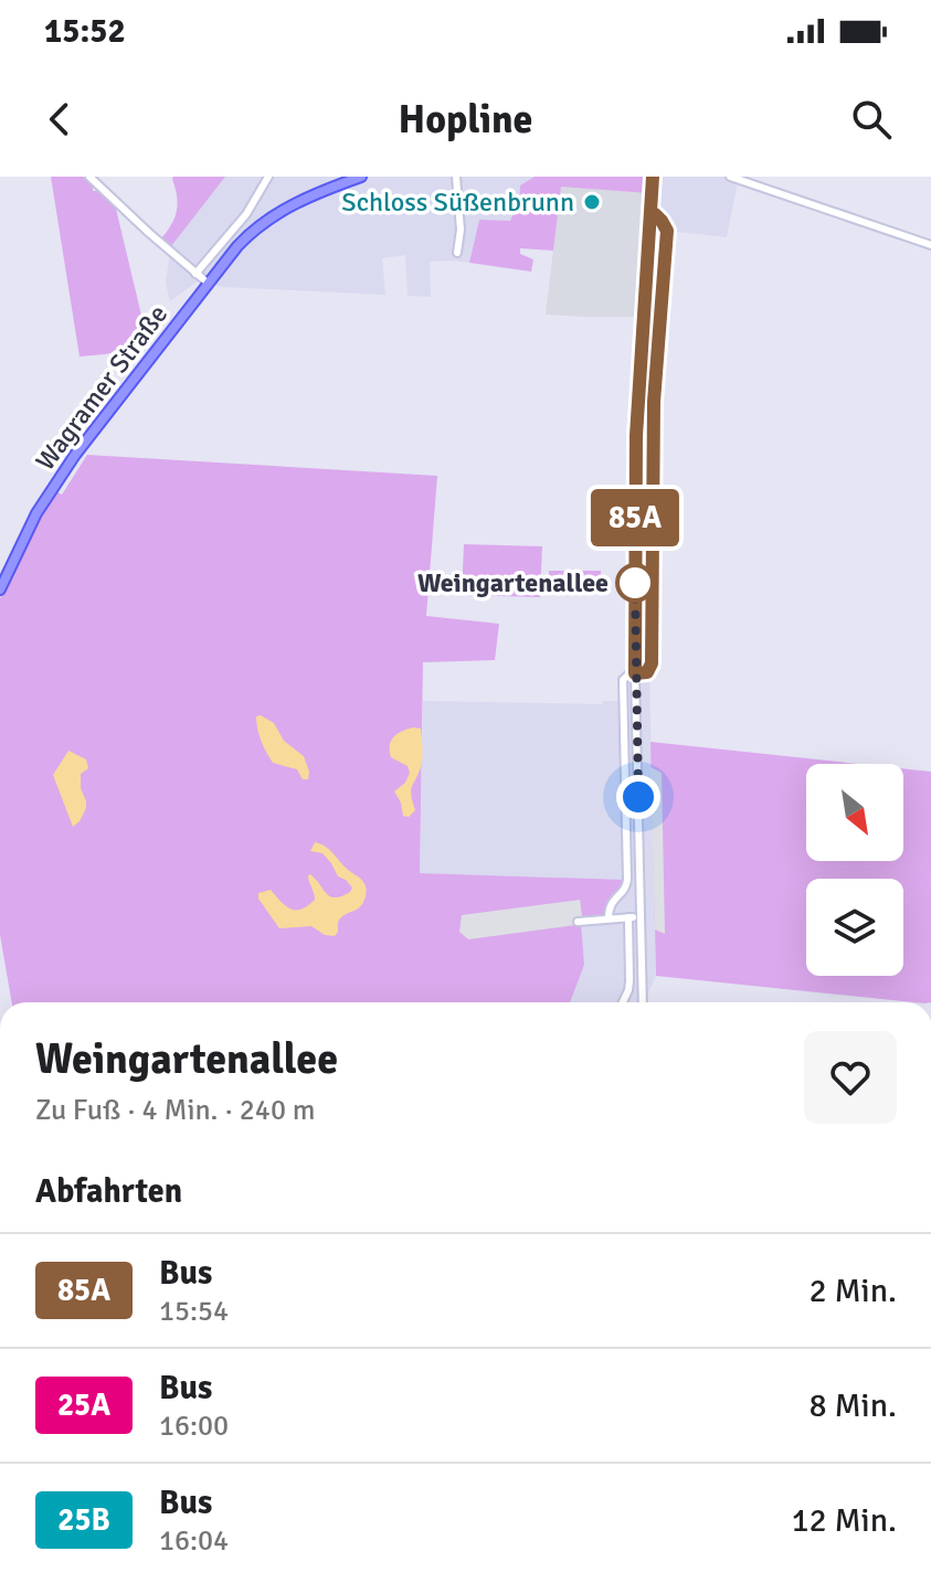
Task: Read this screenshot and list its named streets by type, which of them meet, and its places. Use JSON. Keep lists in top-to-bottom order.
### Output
{
  "streets": {
    "main road": ["Wagramer Straße"]
  },
  "places": ["Schloss Süßenbrunn", "Weingartenallee"],
  "lines": ["bus line 85A"],
  "north": "bottom right",
  "page": {
    "status": "15:52",
    "header": "Hopline",
    "on_map": "85A",
    "heading": [
      ["Weingartenallee", "Zu Fuß · 4 Min. · 240 m"],
      "Abfahrten"
    ],
    "list": [
      {
        "mark": "85A",
        "name": "Bus",
        "note": "15:54",
        "value": "2 Min."
      },
      {
        "mark": "25A",
        "name": "Bus",
        "note": "16:00",
        "value": "8 Min."
      },
      {
        "mark": "25B",
        "name": "Bus",
        "note": "16:04",
        "value": "12 Min."
      }
    ]
  }
}
